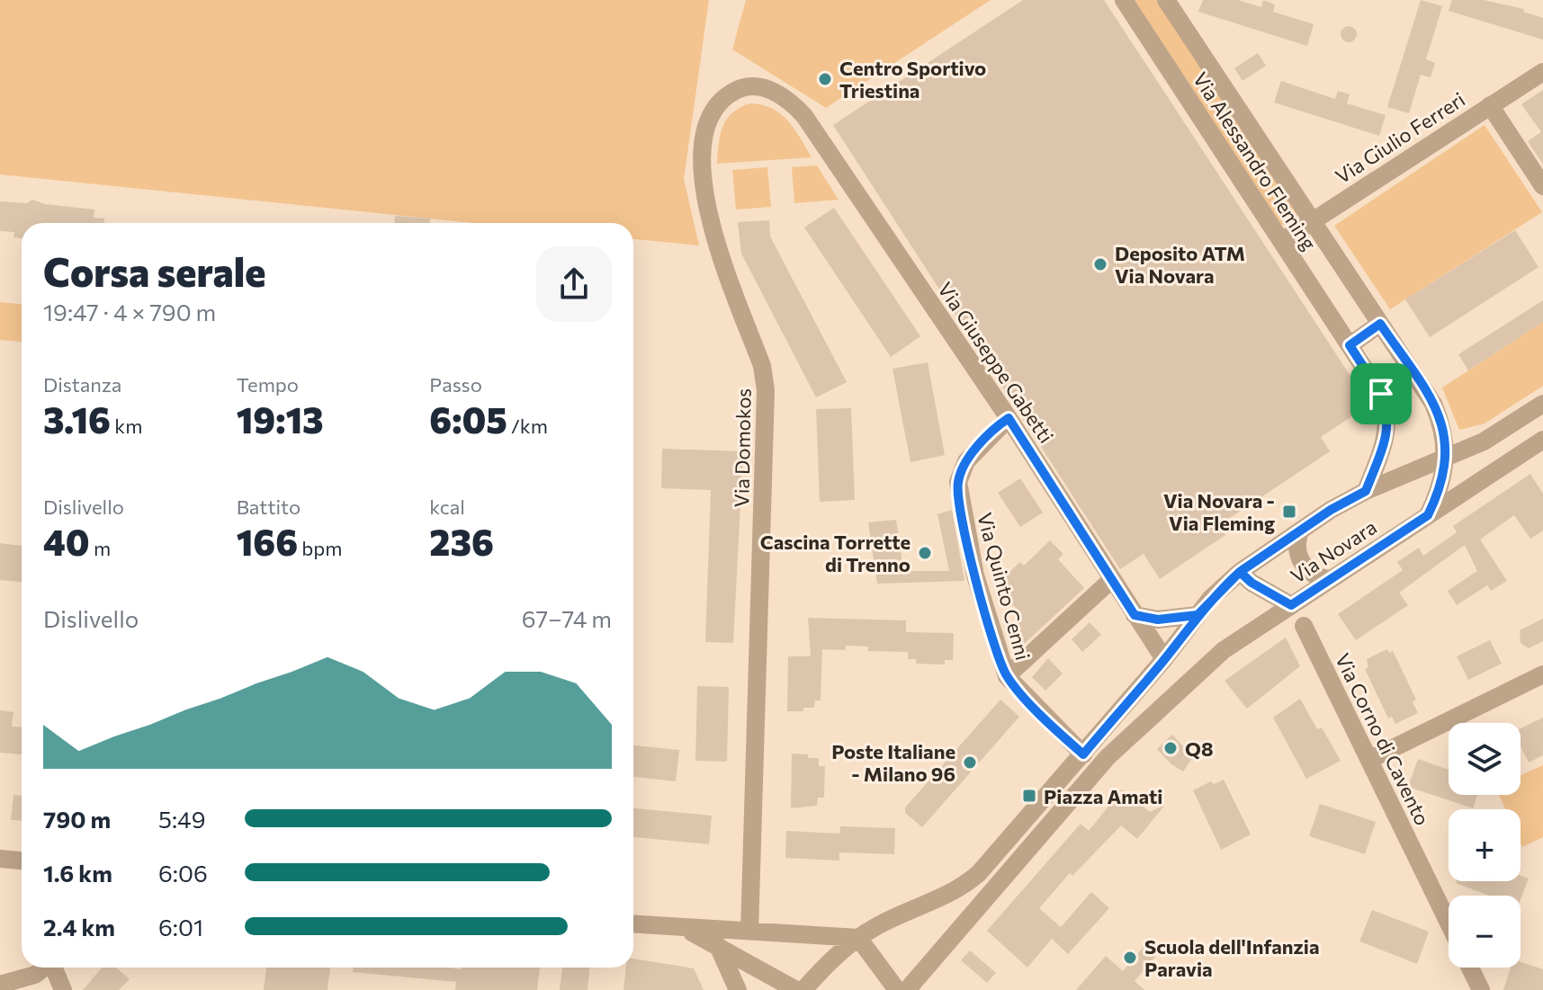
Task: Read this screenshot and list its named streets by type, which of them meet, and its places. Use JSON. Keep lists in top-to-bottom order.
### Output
{
  "streets": {
    "street": [
      "Via Giulio Ferreri",
      "Via Alessandro Fleming",
      "Via Giuseppe Gabetti",
      "Via Domokos",
      "Via Novara",
      "Via Quinto Cenni",
      "Via Corno di Cavento"
    ]
  },
  "crossings": [
    ["Via Giulio Ferreri", "Via Alessandro Fleming"],
    ["Via Alessandro Fleming", "Via Novara"],
    ["Via Giuseppe Gabetti", "Via Domokos"],
    ["Via Giuseppe Gabetti", "Via Novara"],
    ["Via Giuseppe Gabetti", "Via Quinto Cenni"],
    ["Via Novara", "Via Quinto Cenni"]
  ],
  "places": {
    "other": [
      "Centro Sportivo Triestina",
      "Deposito ATM Via Novara",
      "Cascina Torrette di Trenno",
      "Q8",
      "Poste Italiane - Milano 96",
      "Scuola dell'Infanzia Paravia"
    ],
    "transit": ["Via Novara - Via Fleming", "Piazza Amati"]
  },
  "page": {
    "heading": ["Corsa serale", "19:47 · 4 × 790 m"],
    "stats": [
      ["Distanza", "3.16 km"],
      ["Tempo", "19:13"],
      ["Passo", "6:05 /km"],
      ["Dislivello", "40 m"],
      ["Battito", "166 bpm"],
      ["kcal", "236"]
    ],
    "chart": ["Dislivello", "67–74 m"],
    "map_buttons": ["+", "−"],
    "list": [
      {
        "name": "790 m",
        "note": "5:49"
      },
      {
        "name": "1.6 km",
        "note": "6:06"
      },
      {
        "name": "2.4 km",
        "note": "6:01"
      }
    ]
  }
}
